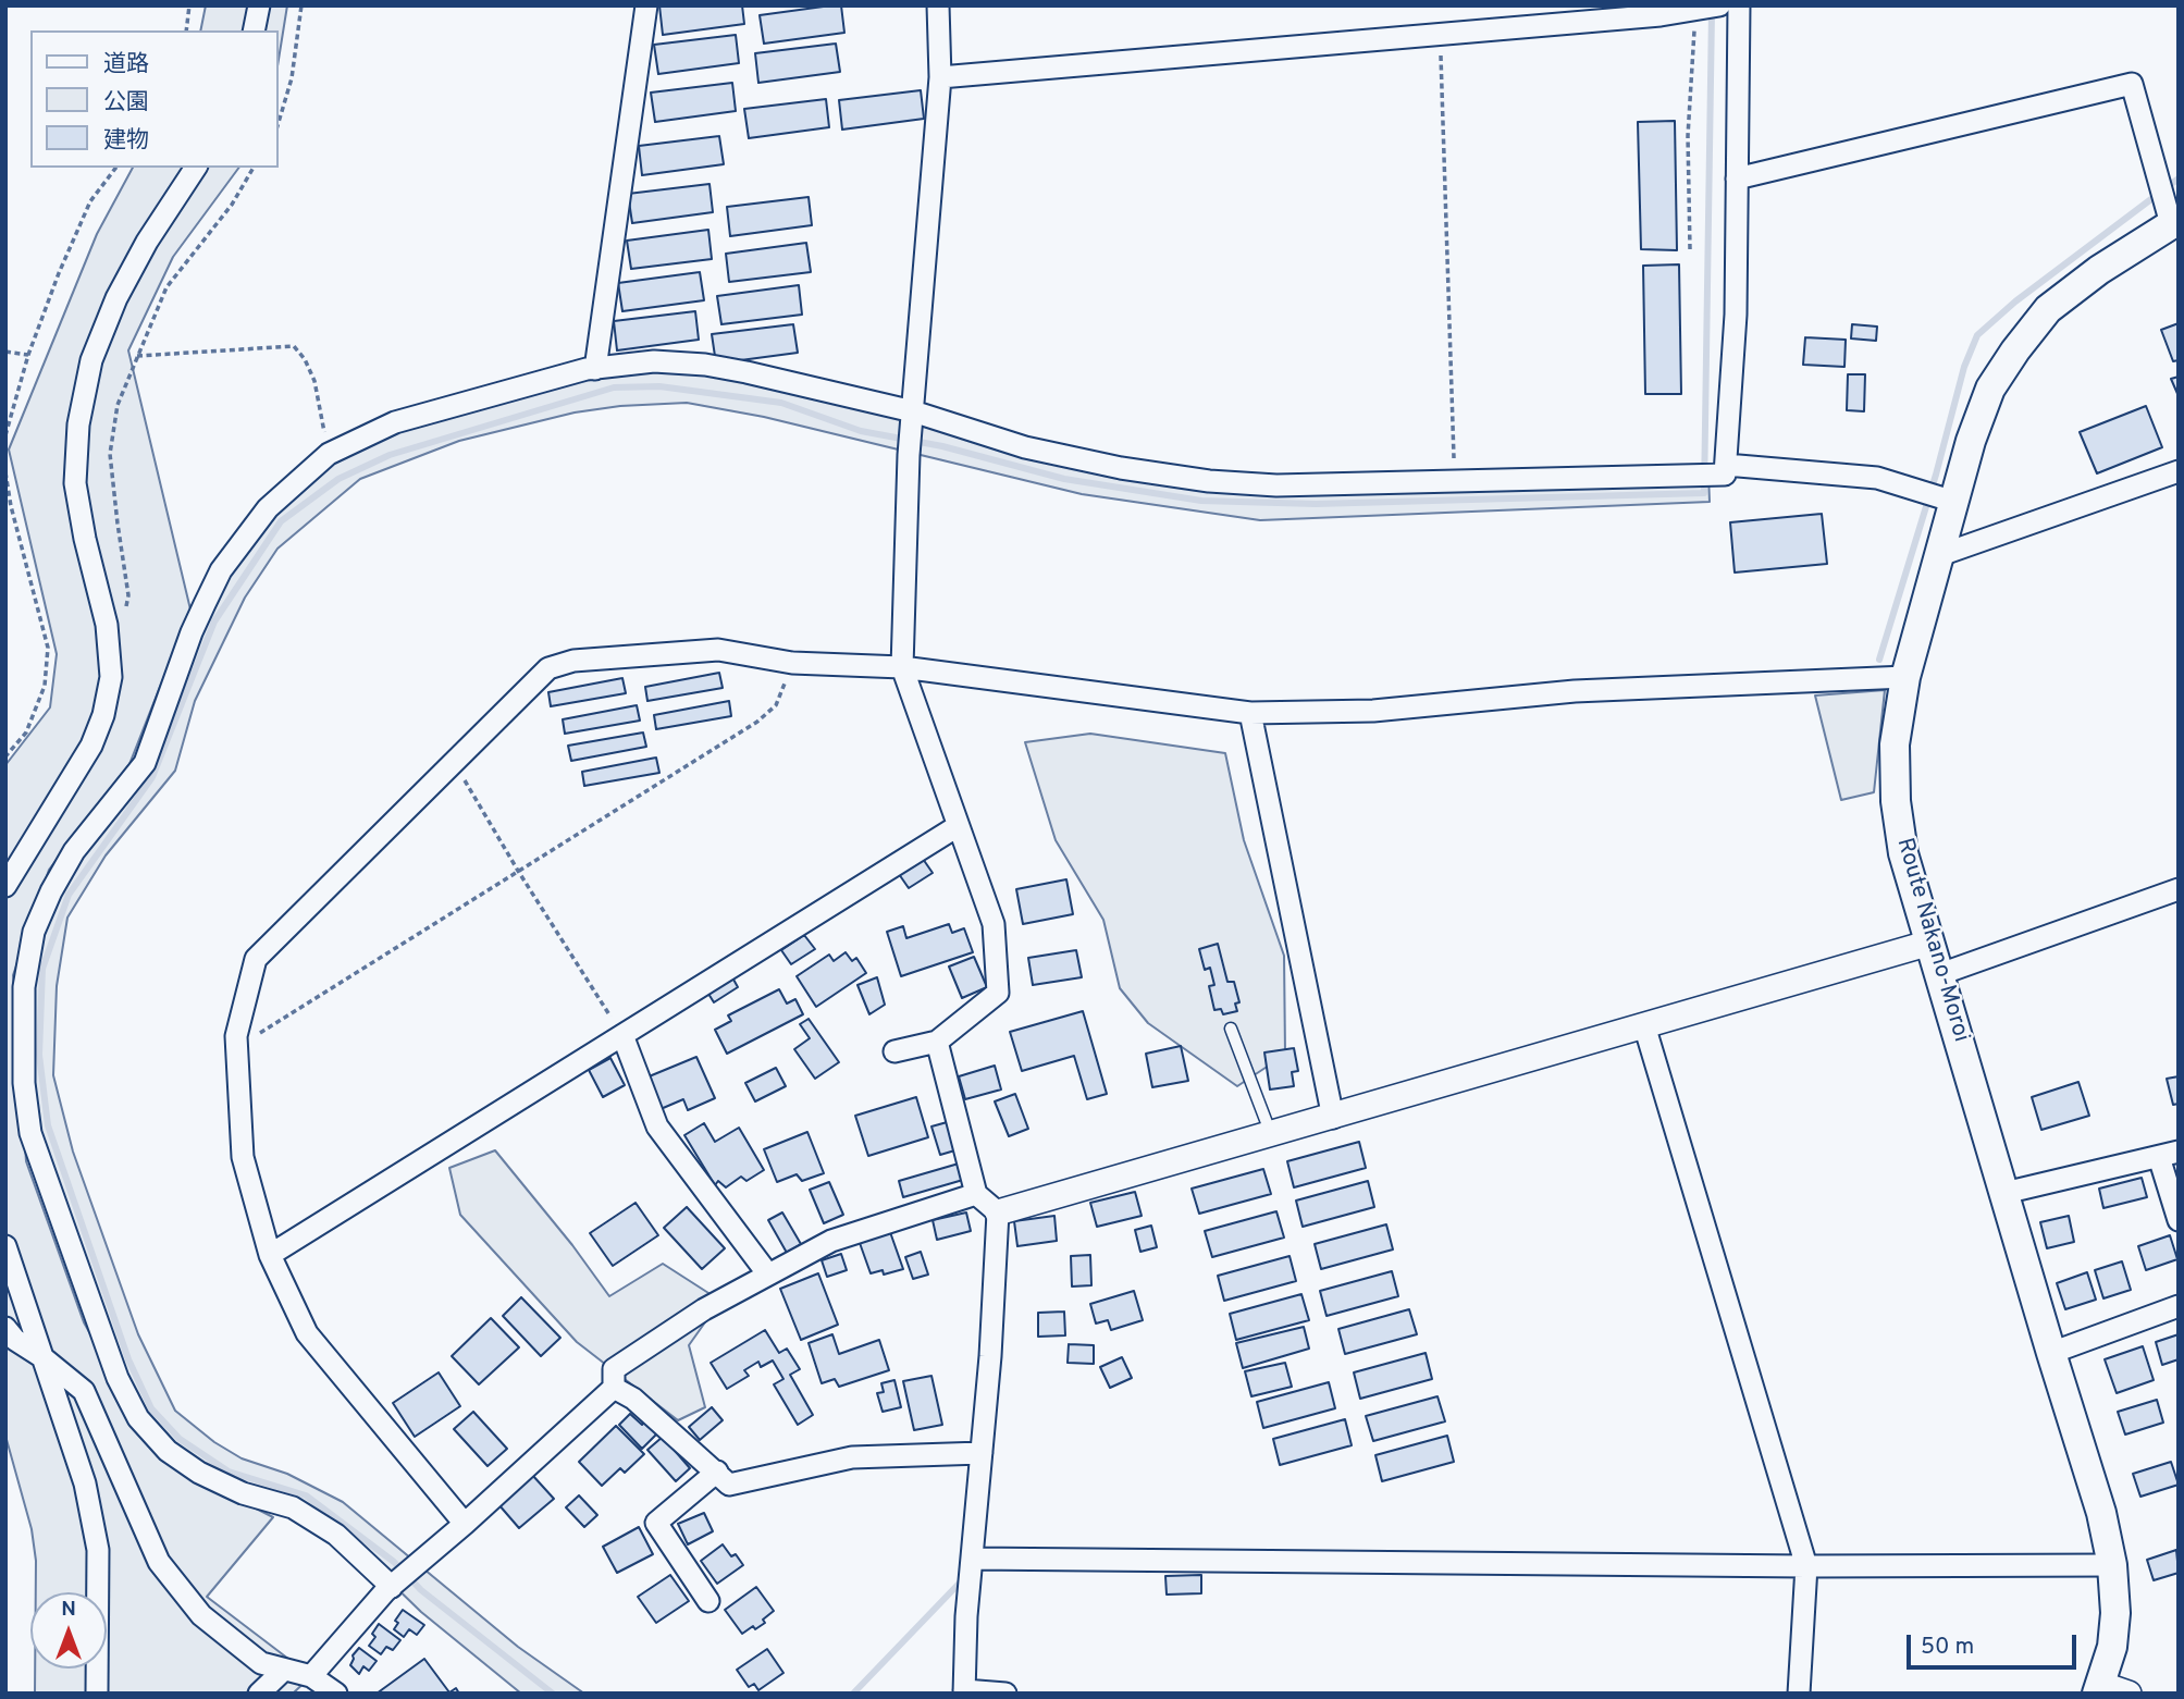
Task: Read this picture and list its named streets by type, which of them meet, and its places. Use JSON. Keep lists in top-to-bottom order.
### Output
{
  "streets": {
    "main road": ["Route Nakano-Moroi"]
  },
  "legend": ["道路", "公園", "建物"],
  "scale_bar": "50 m",
  "north": "top"
}
